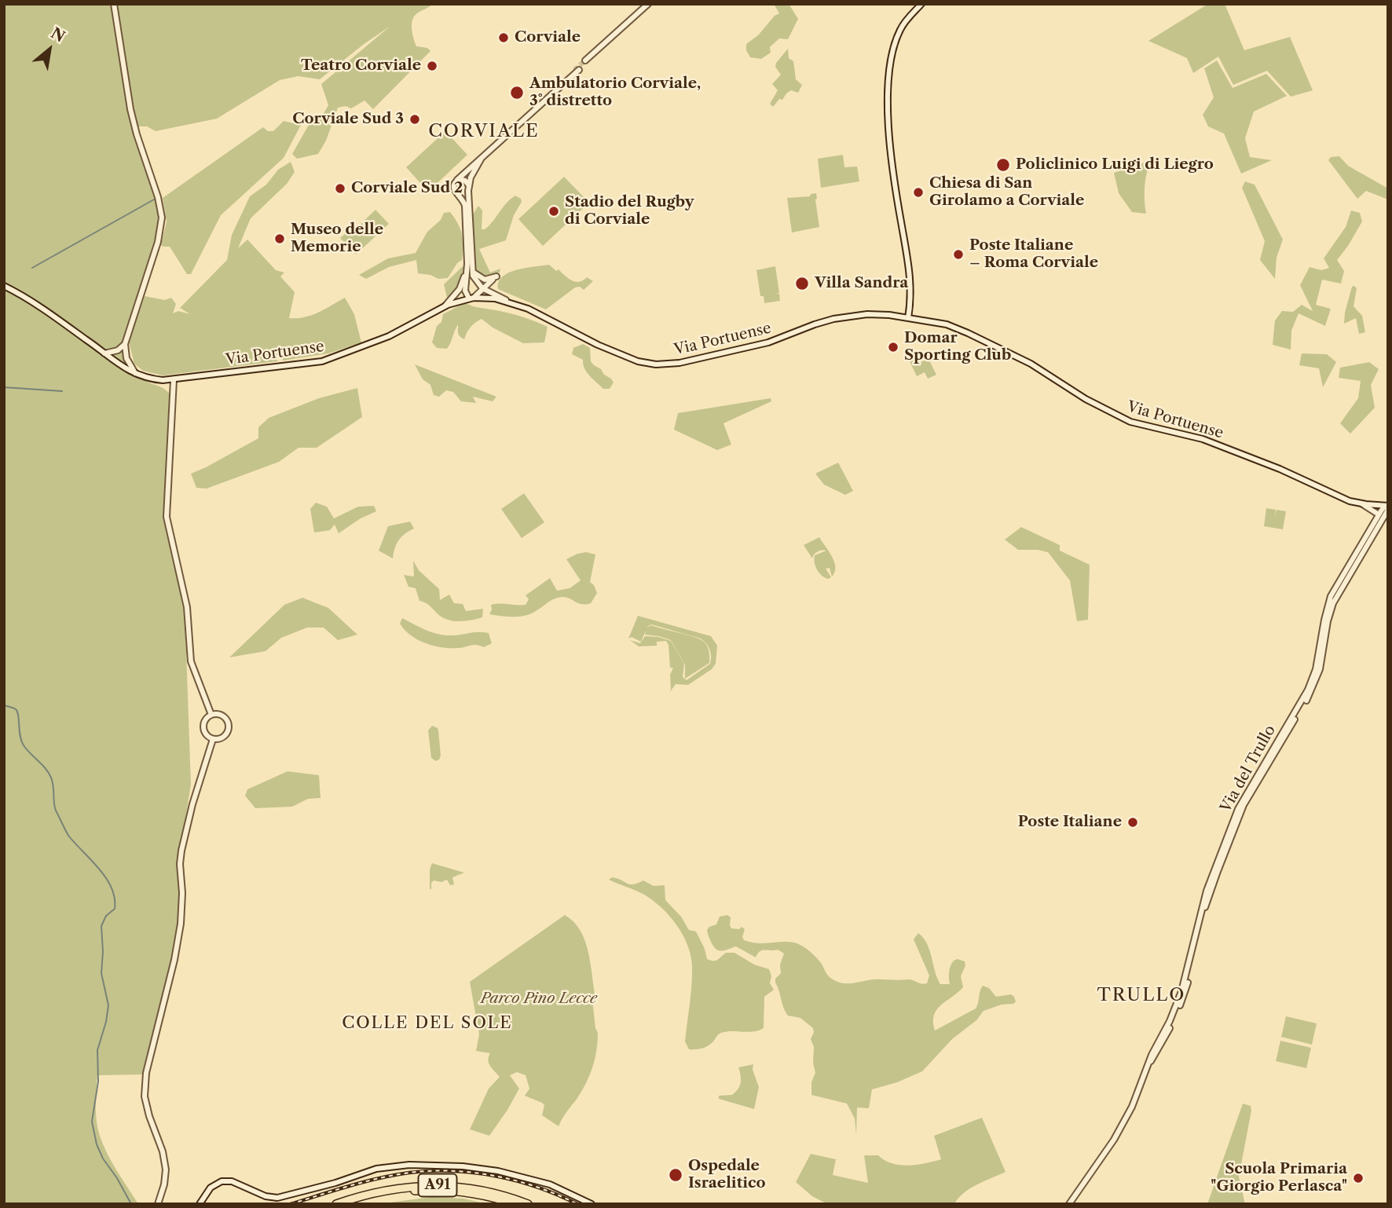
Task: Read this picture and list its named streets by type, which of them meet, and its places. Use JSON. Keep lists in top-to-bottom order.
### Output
{
  "streets": {
    "highway": ["A91"],
    "street": ["Via Portuense", "Via del Trullo"]
  },
  "crossings": [
    ["Via Portuense", "Via del Trullo"]
  ],
  "districts": ["CORVIALE", "TRULLO", "COLLE DEL SOLE"],
  "parks": ["Parco Pino Lecce"],
  "places": [
    "Corviale",
    "Teatro Corviale",
    "Ambulatorio Corviale, 3° distretto",
    "Corviale Sud 3",
    "Policlinico Luigi di Liegro",
    "Corviale Sud 2",
    "Chiesa di San Girolamo a Corviale",
    "Stadio del Rugby di Corviale",
    "Museo delle Memorie",
    "Poste Italiane – Roma Corviale",
    "Villa Sandra",
    "Domar Sporting Club",
    "Poste Italiane",
    "Ospedale Israelitico",
    "Scuola Primaria \"Giorgio Perlasca\""
  ],
  "north": "top right"
}
